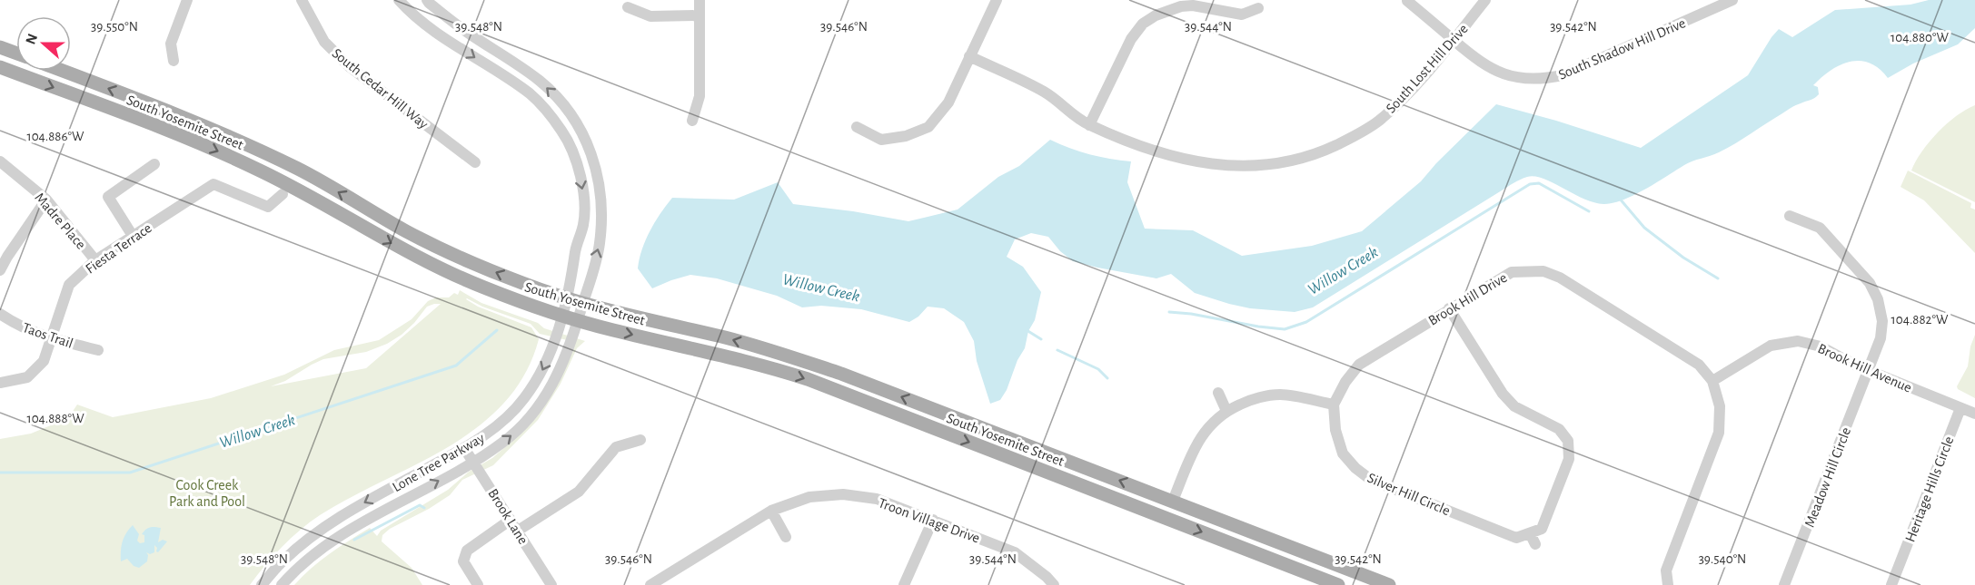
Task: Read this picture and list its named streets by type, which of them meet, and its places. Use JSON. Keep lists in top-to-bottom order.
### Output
{
  "streets": {
    "main road": ["South Yosemite Street"],
    "street": [
      "South Shadow Hill Drive",
      "South Lost Hill Drive",
      "South Cedar Hill Way",
      "Madre Place",
      "Fiesta Terrace",
      "Brook Hill Drive",
      "Taos Trail",
      "Brook Hill Avenue",
      "Lone Tree Parkway",
      "Meadow Hill Circle",
      "Heritage Hills Circle",
      "Silver Hill Circle",
      "Brook Lane",
      "Troon Village Drive"
    ]
  },
  "crossings": [
    ["South Shadow Hill Drive", "South Lost Hill Drive"],
    ["South Yosemite Street", "Lone Tree Parkway"],
    ["Madre Place", "Fiesta Terrace"],
    ["Fiesta Terrace", "Taos Trail"],
    ["Brook Hill Drive", "Brook Hill Avenue"],
    ["Brook Hill Drive", "Silver Hill Circle"],
    ["Brook Hill Avenue", "Meadow Hill Circle"],
    ["Brook Hill Avenue", "Heritage Hills Circle"],
    ["Lone Tree Parkway", "Brook Lane"]
  ],
  "water": ["Willow Creek"],
  "parks": ["Cook Creek Park and Pool"],
  "north": "left",
  "coordinates": [
    "39.550°N",
    "39.548°N",
    "39.546°N",
    "39.544°N",
    "39.542°N",
    "104.880°W",
    "104.886°W",
    "104.882°W",
    "104.888°W",
    "39.540°N"
  ]
}
